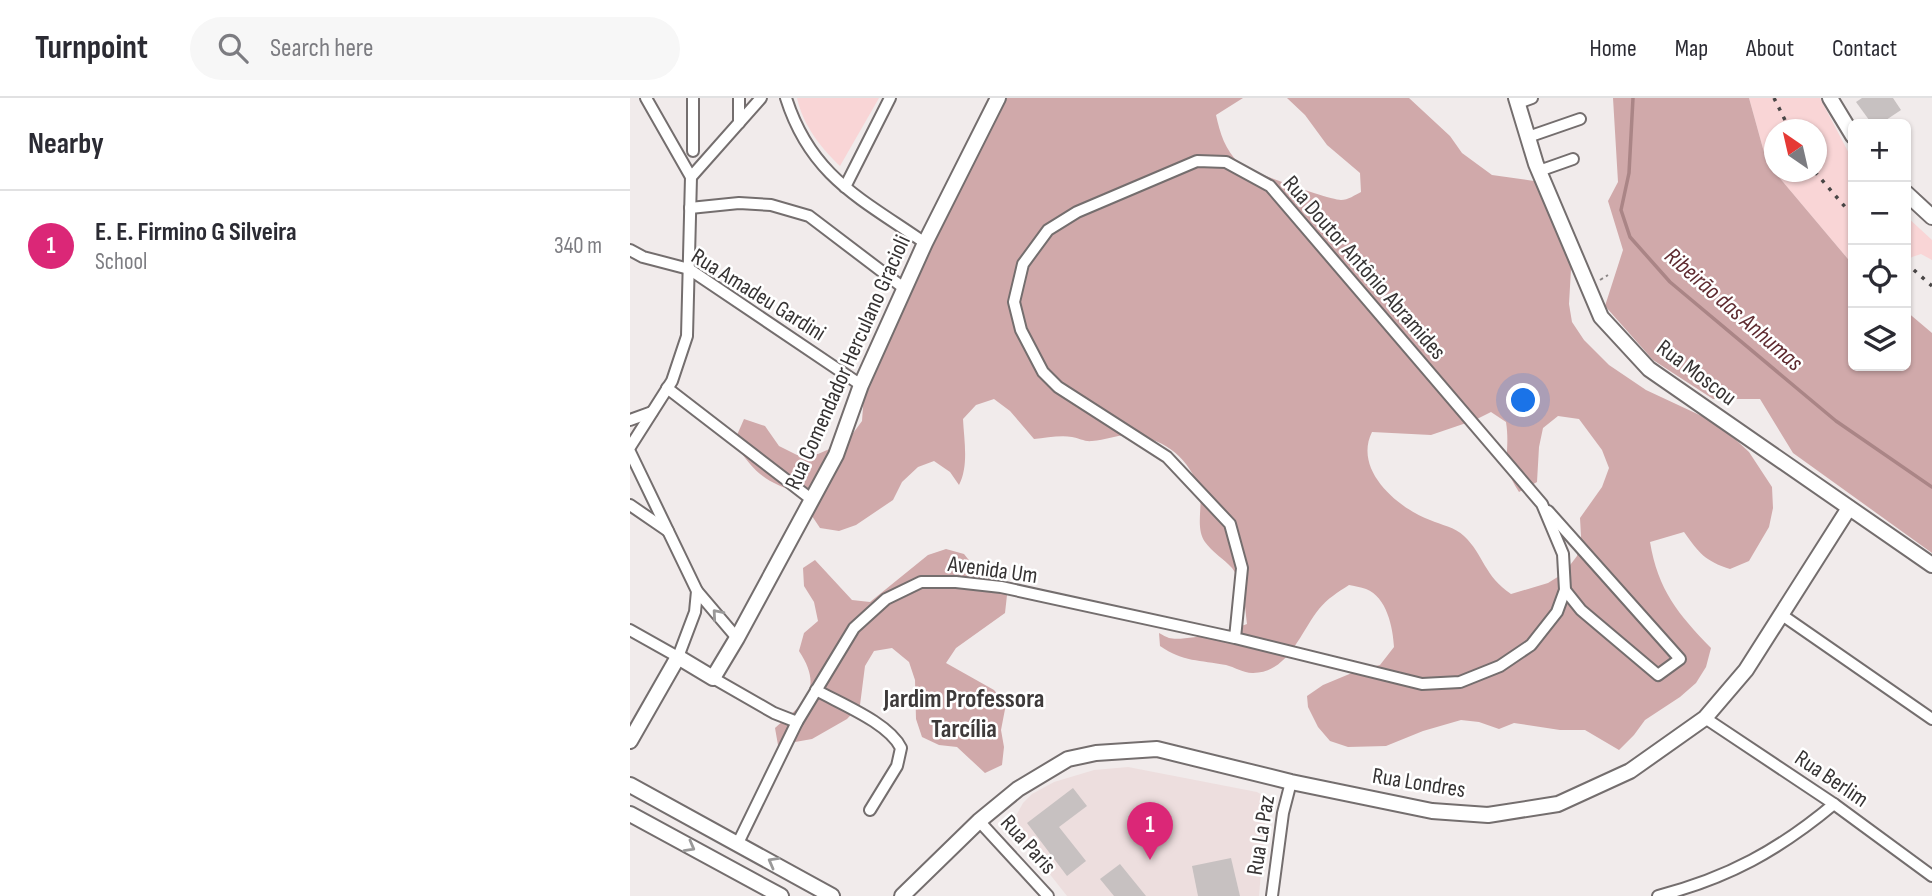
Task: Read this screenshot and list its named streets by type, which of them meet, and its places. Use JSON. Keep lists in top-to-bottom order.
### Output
{
  "streets": {
    "street": [
      "Rua Doutor Antônio Abramides",
      "Rua Amadeu Gardini",
      "Rua Comendador Herculano Gracioli",
      "Rua Moscou",
      "Avenida Um",
      "Rua Berlim",
      "Rua Londres",
      "Rua La Paz",
      "Rua Paris"
    ]
  },
  "crossings": [
    ["Rua Doutor Antônio Abramides", "Avenida Um"],
    ["Rua Amadeu Gardini", "Rua Comendador Herculano Gracioli"],
    ["Rua Moscou", "Rua Londres"],
    ["Rua Berlim", "Rua Londres"],
    ["Rua Londres", "Rua La Paz"],
    ["Rua Londres", "Rua Paris"]
  ],
  "districts": ["Jardim Professora Tarcília"],
  "water": ["Ribeirão das Anhumas"],
  "north": "top left",
  "page": {
    "header": "Turnpoint",
    "search": "Search here",
    "nav": [
      "Home",
      "Map",
      "About",
      "Contact"
    ],
    "heading": "Nearby",
    "map_buttons": ["+", "−"],
    "list": [
      {
        "mark": "1",
        "name": "E. E. Firmino G Silveira",
        "note": "School",
        "value": "340 m"
      }
    ],
    "pins": "1"
  }
}
